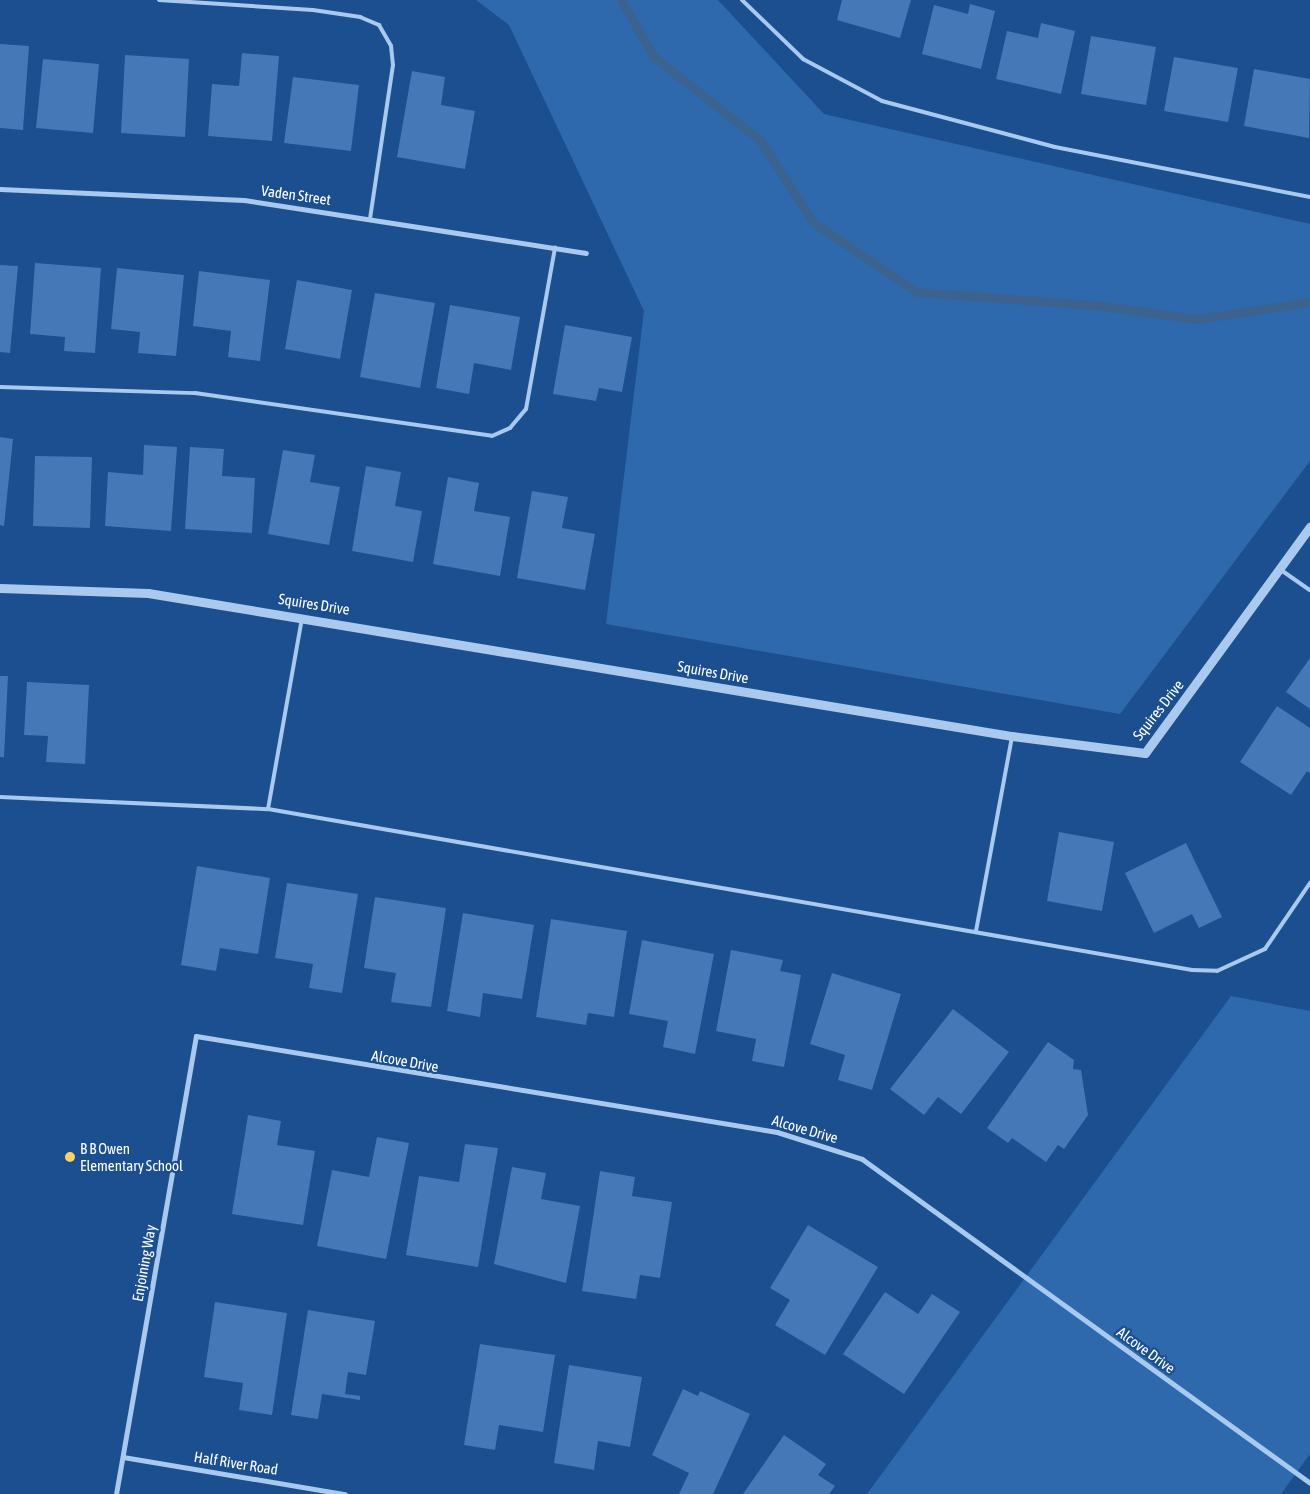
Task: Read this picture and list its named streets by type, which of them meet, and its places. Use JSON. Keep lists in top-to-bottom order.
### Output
{
  "streets": {
    "street": [
      "Vaden Street",
      "Squires Drive",
      "Alcove Drive",
      "Enjoining Way",
      "Half River Road"
    ]
  },
  "crossings": [
    ["Alcove Drive", "Enjoining Way"],
    ["Enjoining Way", "Half River Road"]
  ],
  "places": ["B B Owen Elementary School"]
}
